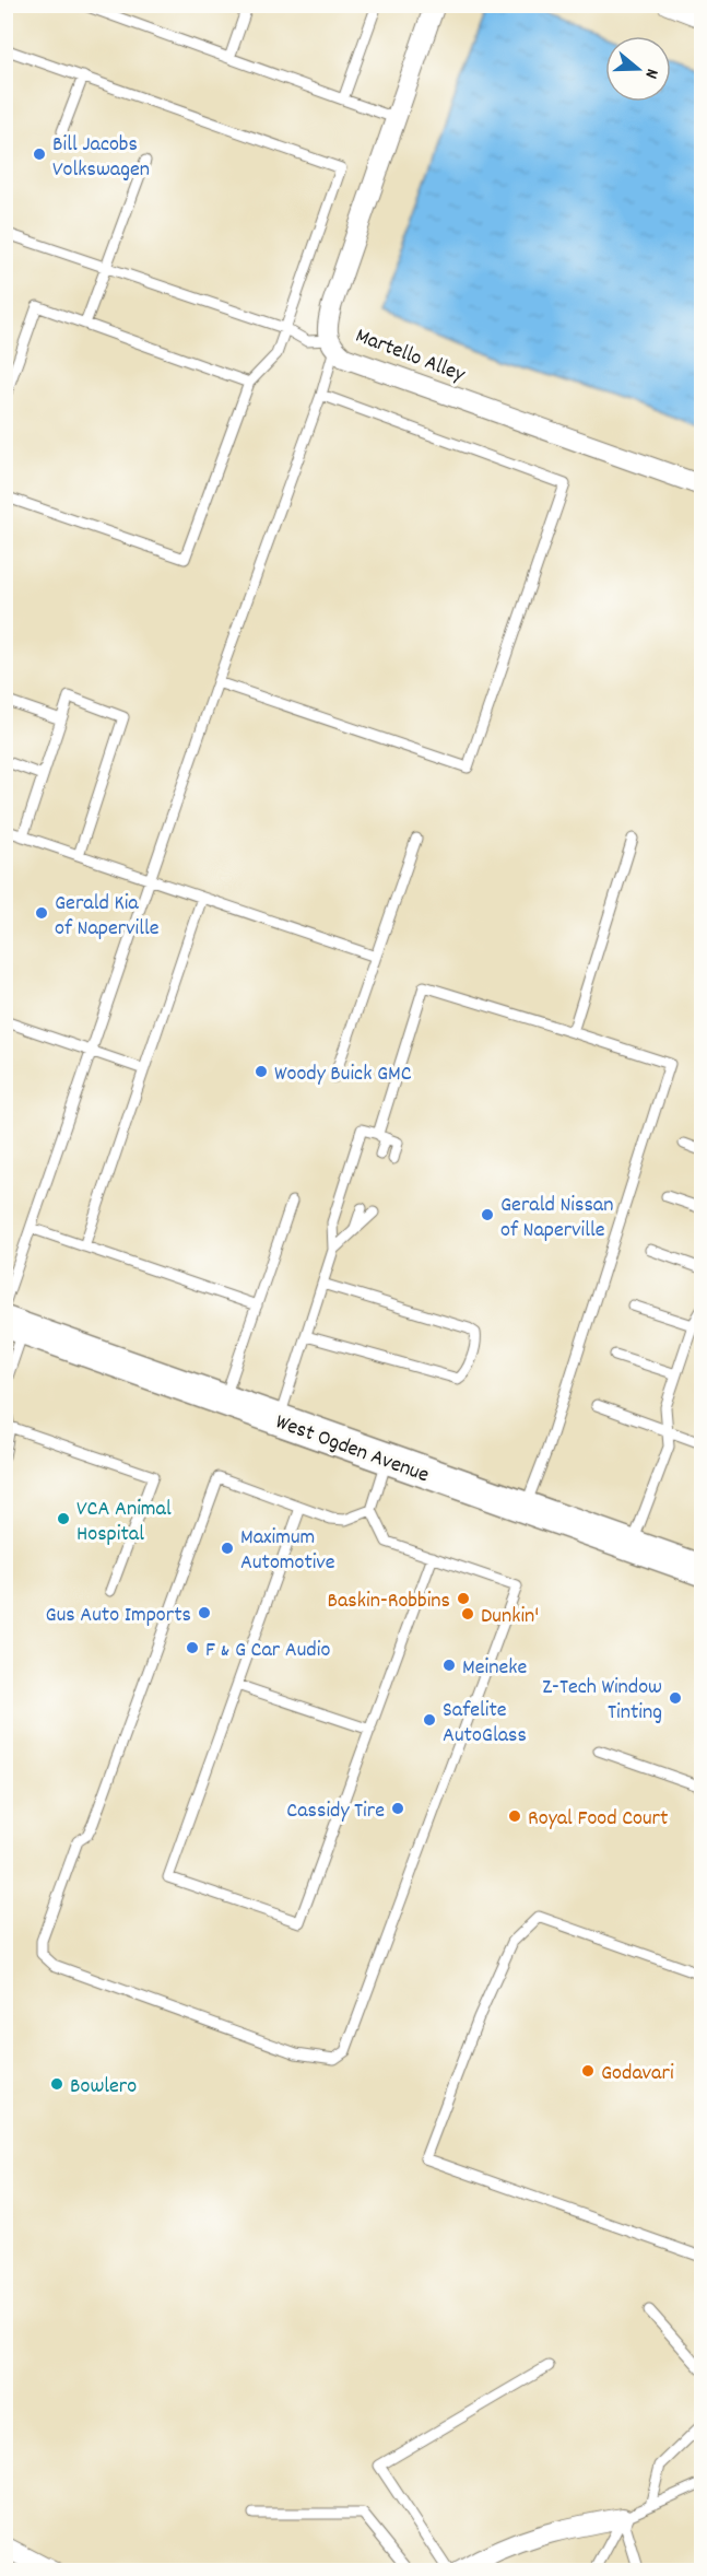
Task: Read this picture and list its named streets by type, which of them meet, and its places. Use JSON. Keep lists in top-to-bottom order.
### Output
{
  "streets": {
    "main road": ["West Ogden Avenue"],
    "street": ["Martello Alley"]
  },
  "places": [
    "Bill Jacobs Volkswagen",
    "Gerald Kia of Naperville",
    "Woody Buick GMC",
    "Gerald Nissan of Naperville",
    "VCA Animal Hospital",
    "Maximum Automotive",
    "Baskin-Robbins",
    "Gus Auto Imports",
    "Dunkin'",
    "F & G Car Audio",
    "Meineke",
    "Z-Tech Window Tinting",
    "Safelite AutoGlass",
    "Cassidy Tire",
    "Royal Food Court",
    "Godavari",
    "Bowlero"
  ],
  "north": "right"
}
